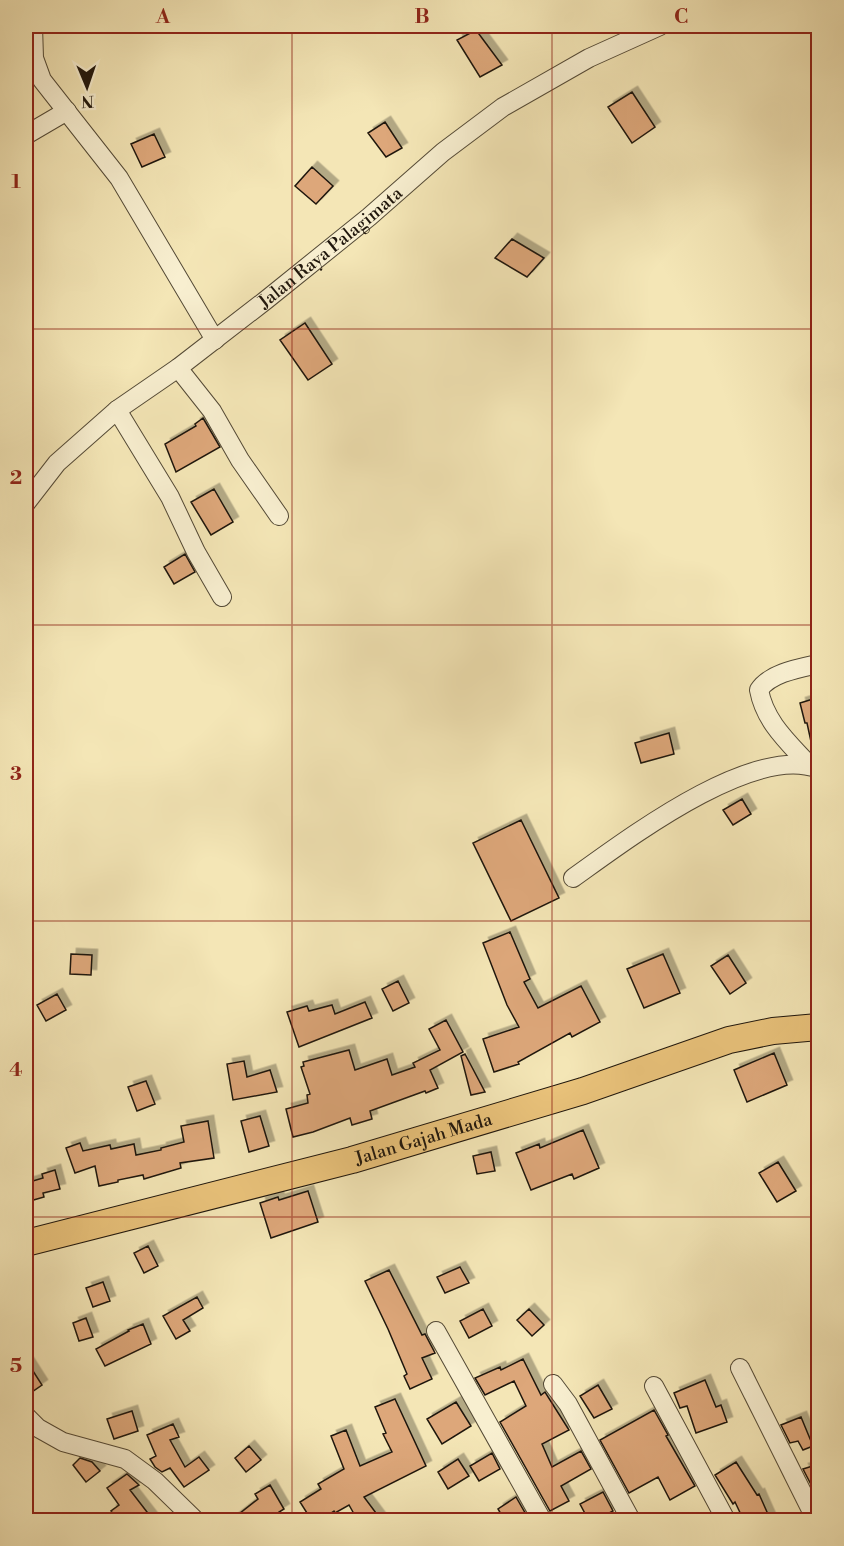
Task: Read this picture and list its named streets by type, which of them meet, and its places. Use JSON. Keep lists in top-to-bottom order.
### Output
{
  "streets": {
    "highway": ["Jalan Gajah Mada"],
    "street": ["Jalan Raya Palagimata"]
  },
  "north": "bottom",
  "grid": {
    "columns": ["A", "B", "C"],
    "rows": [
      "1",
      "2",
      "3",
      "4",
      "5"
    ]
  }
}
